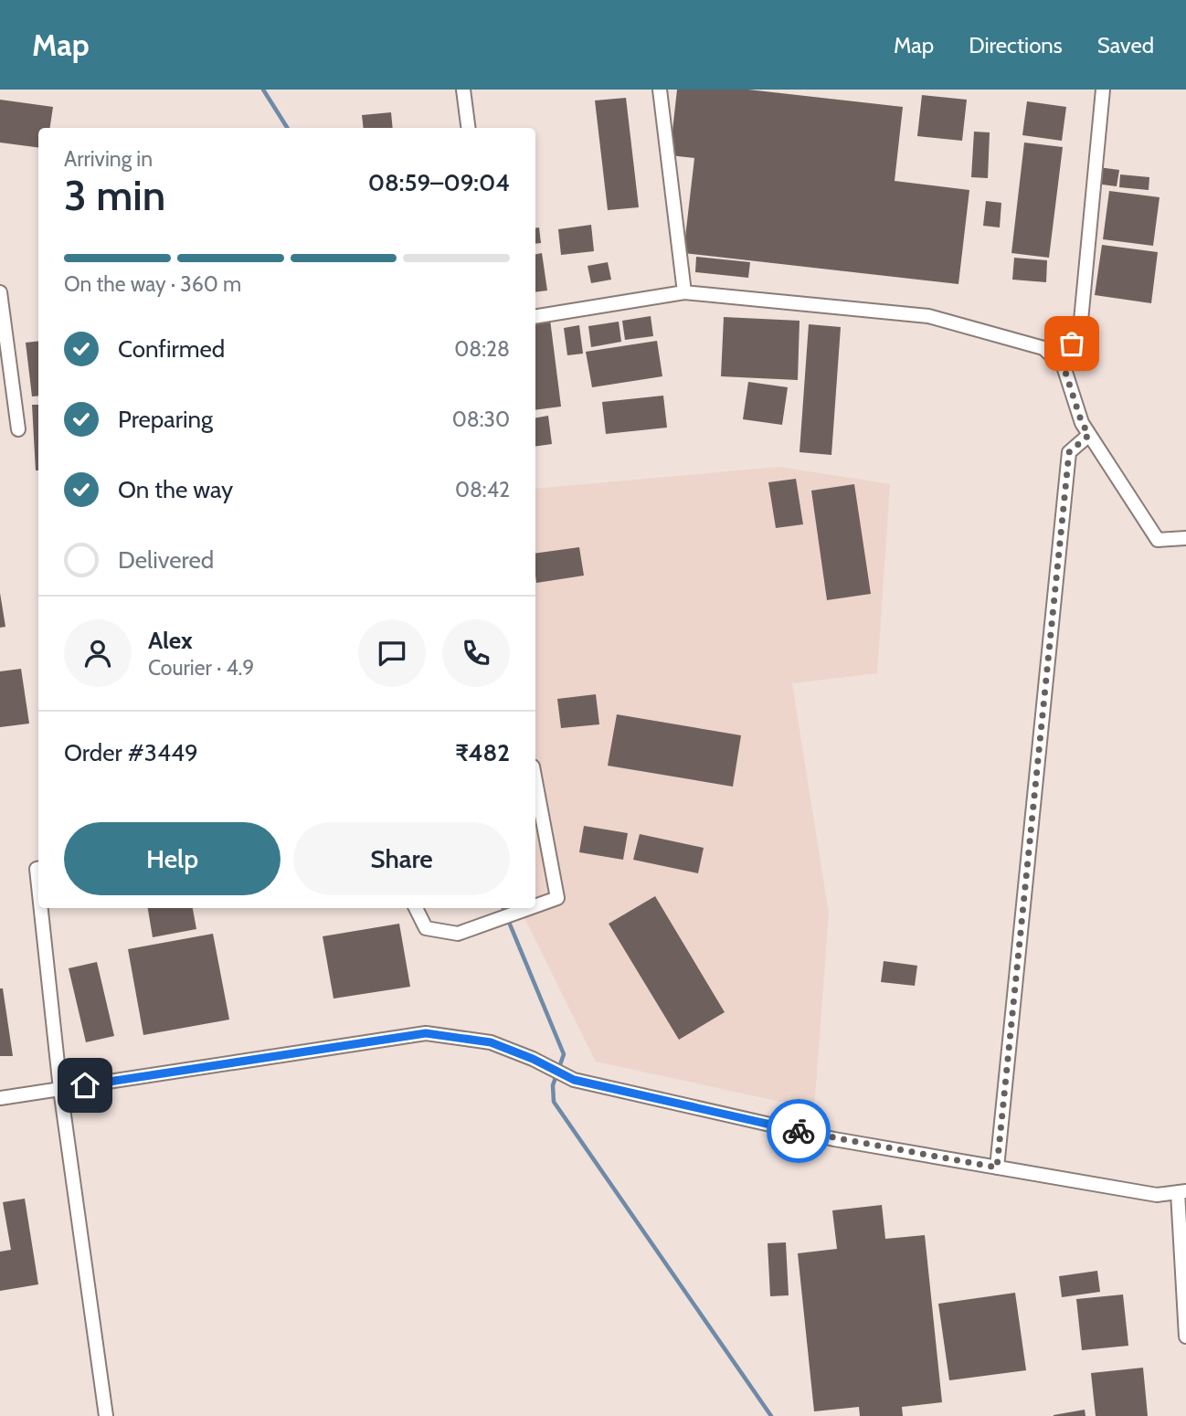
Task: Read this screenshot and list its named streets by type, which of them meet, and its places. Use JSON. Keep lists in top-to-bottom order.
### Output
{
  "page": {
    "header": "Map",
    "nav": ["Map", "Directions", "Saved"],
    "heading": ["3 min", "Arriving in", "08:59–09:04"],
    "panel": [
      "Alex",
      "Courier · 4.9",
      "Order #3449",
      "₹482"
    ],
    "bar": "On the way · 360 m",
    "list": [
      ["Confirmed", "08:28"],
      ["Preparing", "08:30"],
      ["On the way", "08:42"],
      "Delivered"
    ],
    "buttons": ["Help", "Share"]
  }
}
